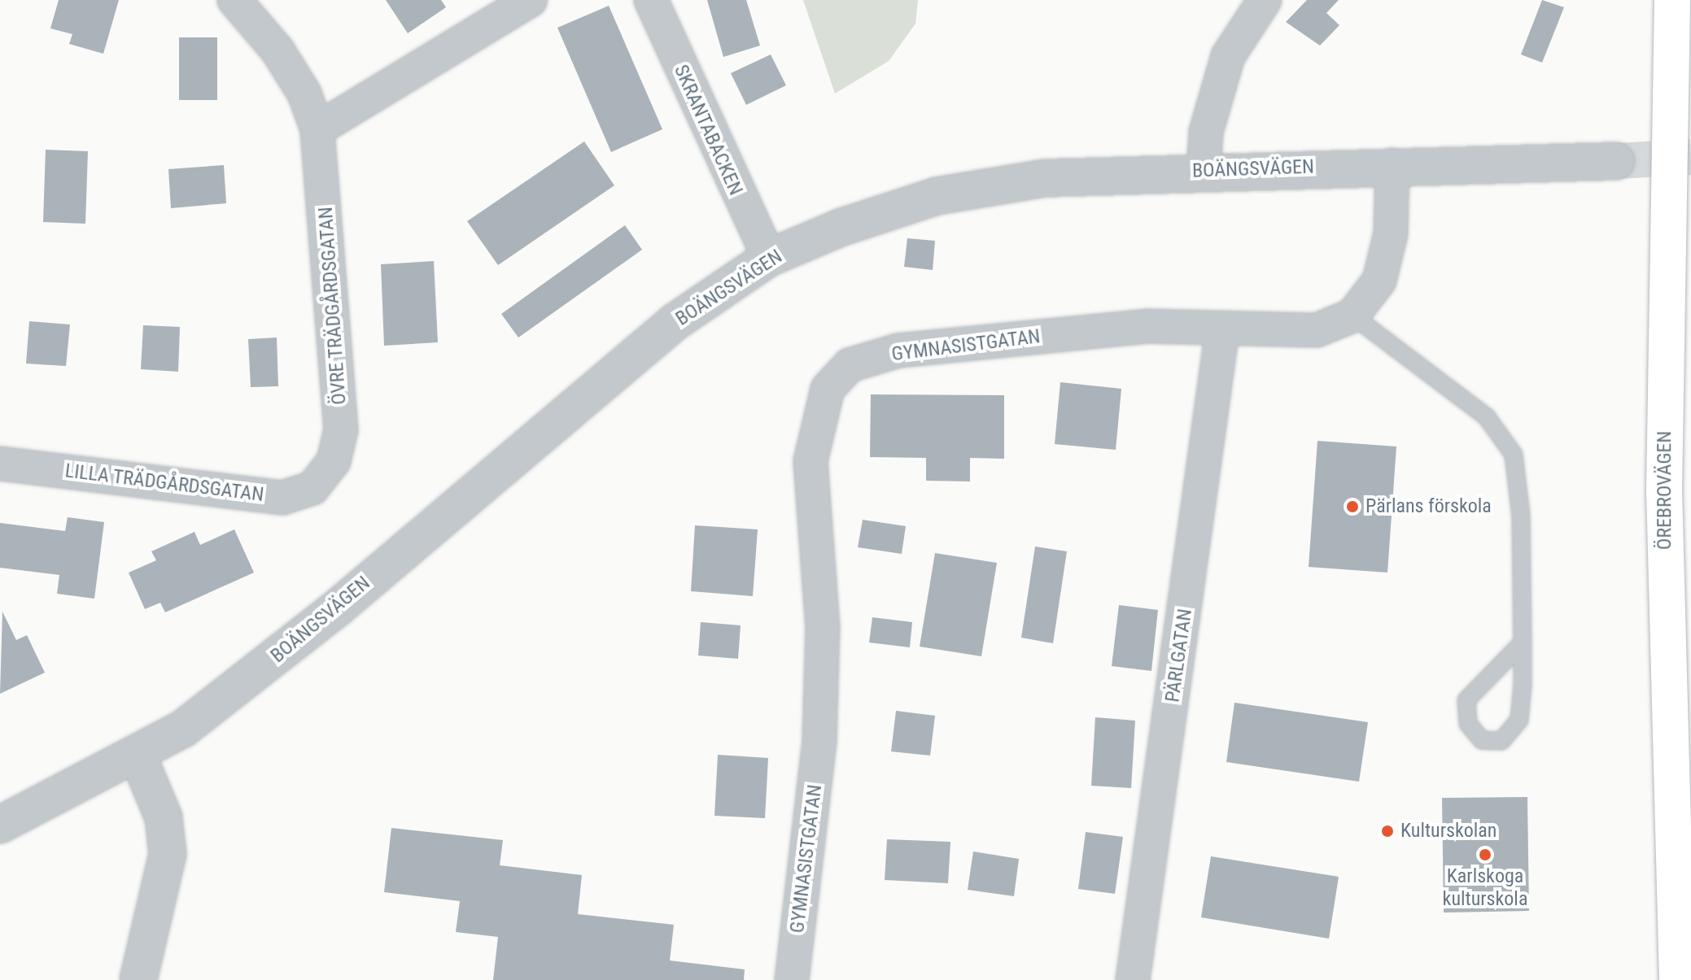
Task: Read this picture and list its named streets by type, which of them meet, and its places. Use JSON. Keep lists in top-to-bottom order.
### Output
{
  "streets": {
    "highway": ["ÖREBROVÄGEN"],
    "street": [
      "SKRANTABACKEN",
      "BOÄNGSVÄGEN",
      "ÖVRE TRÄDGÅRDSGATAN",
      "GYMNASISTGATAN",
      "LILLA TRÄDGÅRDSGATAN",
      "PÄRLGATAN"
    ]
  },
  "crossings": [
    ["SKRANTABACKEN", "BOÄNGSVÄGEN"],
    ["ÖVRE TRÄDGÅRDSGATAN", "LILLA TRÄDGÅRDSGATAN"],
    ["GYMNASISTGATAN", "PÄRLGATAN"]
  ],
  "places": ["Pärlans förskola", "Kulturskolan", "Karlskoga kulturskola"]
}
